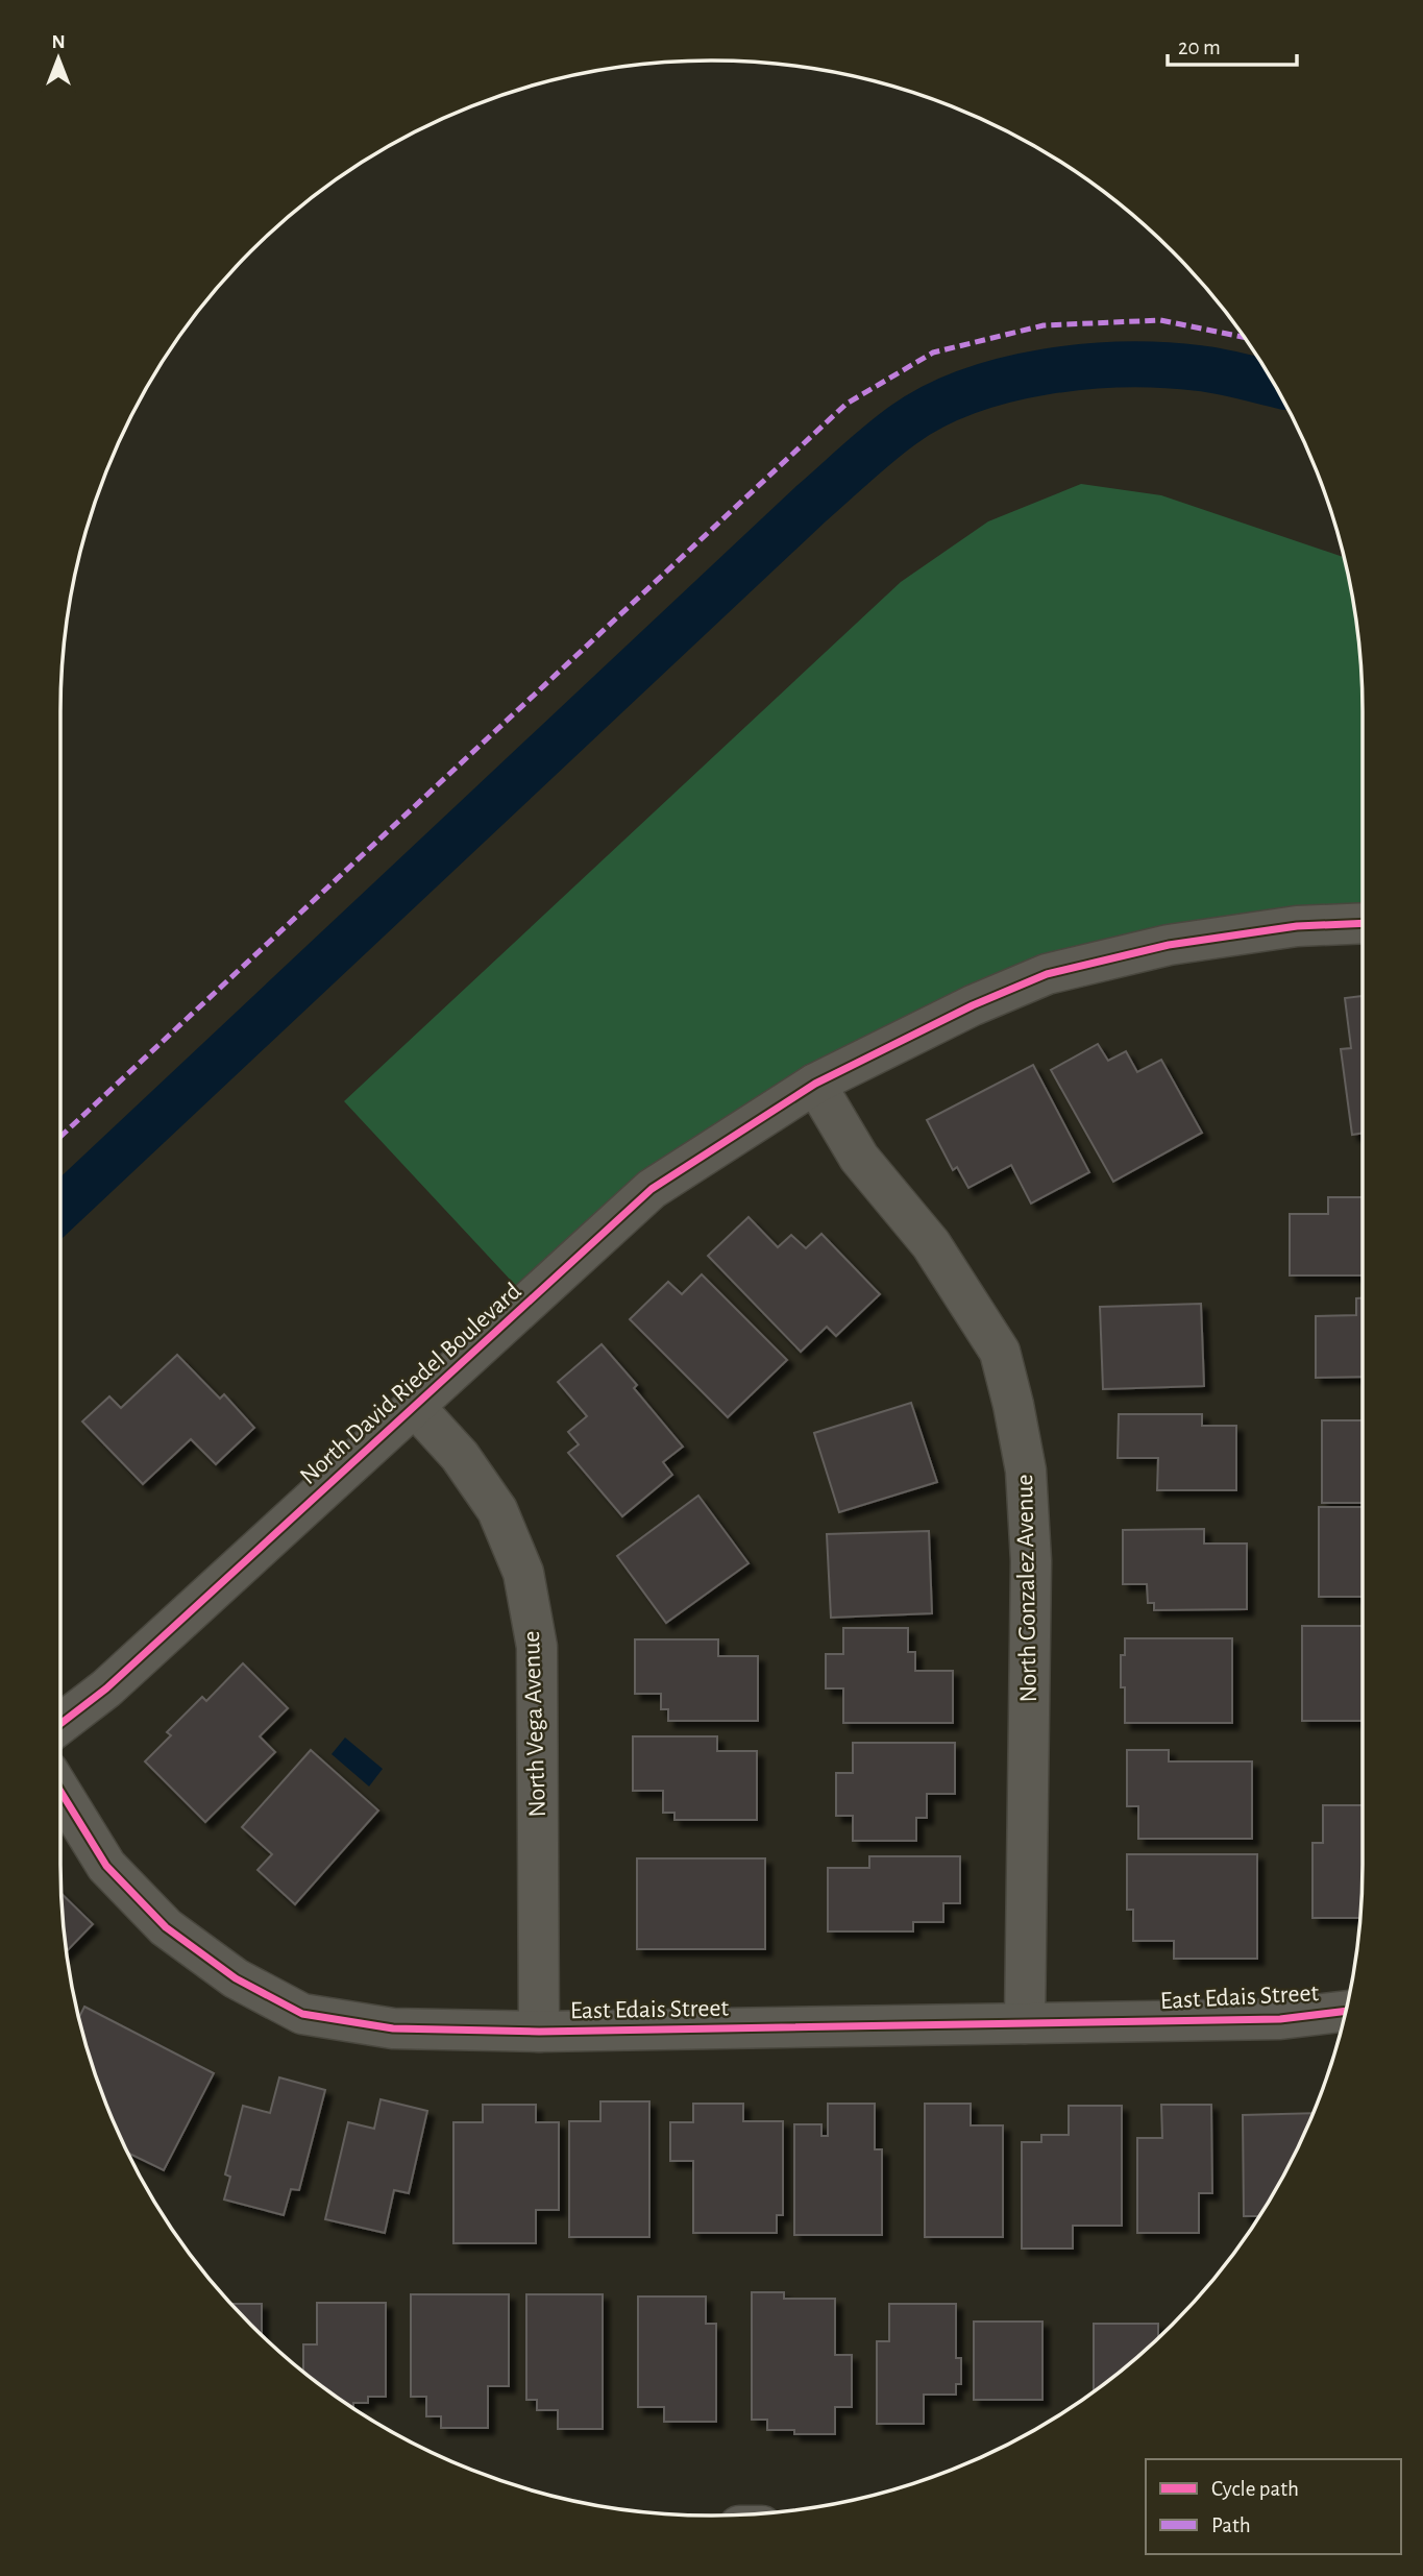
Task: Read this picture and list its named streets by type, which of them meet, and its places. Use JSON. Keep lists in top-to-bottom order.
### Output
{
  "streets": {
    "street": [
      "North David Riedel Boulevard",
      "North Gonzalez Avenue",
      "North Vega Avenue",
      "East Edais Street"
    ]
  },
  "crossings": [
    ["North David Riedel Boulevard", "North Gonzalez Avenue"],
    ["North David Riedel Boulevard", "North Vega Avenue"],
    ["North Gonzalez Avenue", "East Edais Street"],
    ["North Vega Avenue", "East Edais Street"]
  ],
  "legend": ["Cycle path", "Path"],
  "scale_bar": "20 m",
  "north": "top"
}
